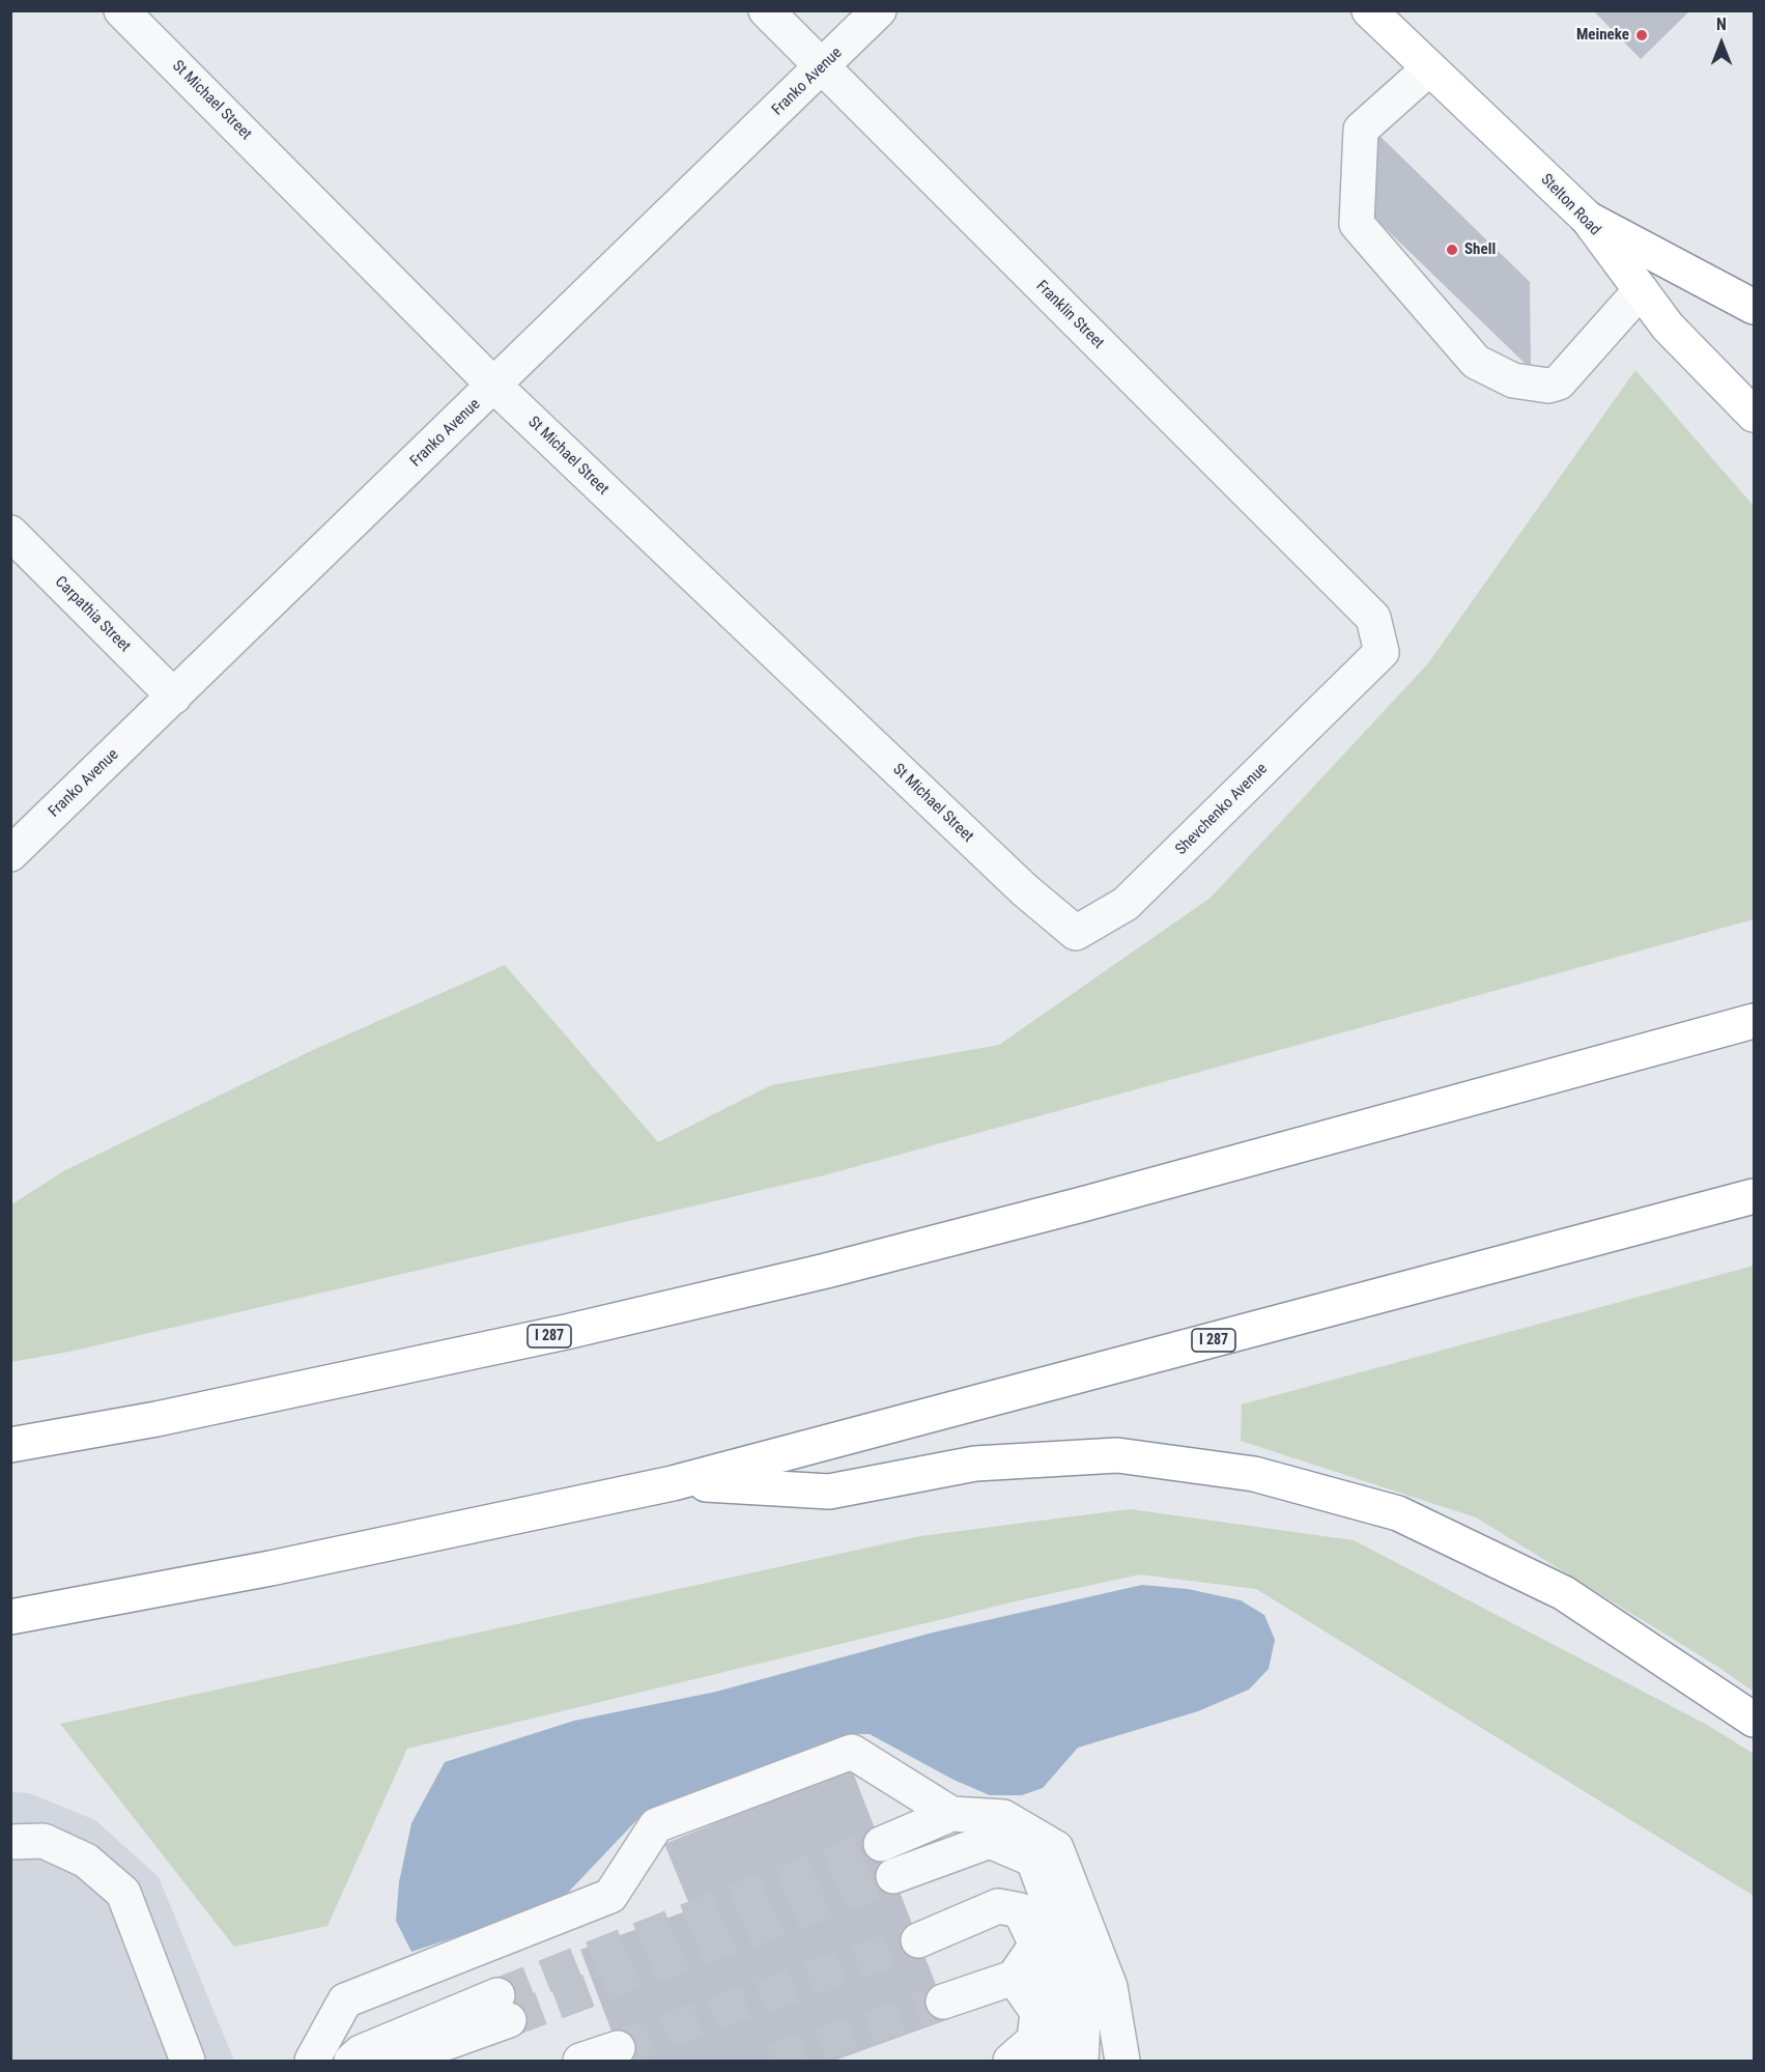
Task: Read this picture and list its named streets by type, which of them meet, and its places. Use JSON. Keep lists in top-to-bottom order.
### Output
{
  "streets": {
    "main road": ["Stelton Road", "I 287"],
    "street": [
      "Franko Avenue",
      "St Michael Street",
      "Franklin Street",
      "Carpathia Street",
      "Shevchenko Avenue"
    ]
  },
  "crossings": [
    ["Franko Avenue", "St Michael Street"],
    ["Franko Avenue", "Franklin Street"],
    ["Franko Avenue", "Carpathia Street"],
    ["St Michael Street", "Shevchenko Avenue"],
    ["Franklin Street", "Shevchenko Avenue"]
  ],
  "places": ["Meineke", "Shell"],
  "north": "top"
}
